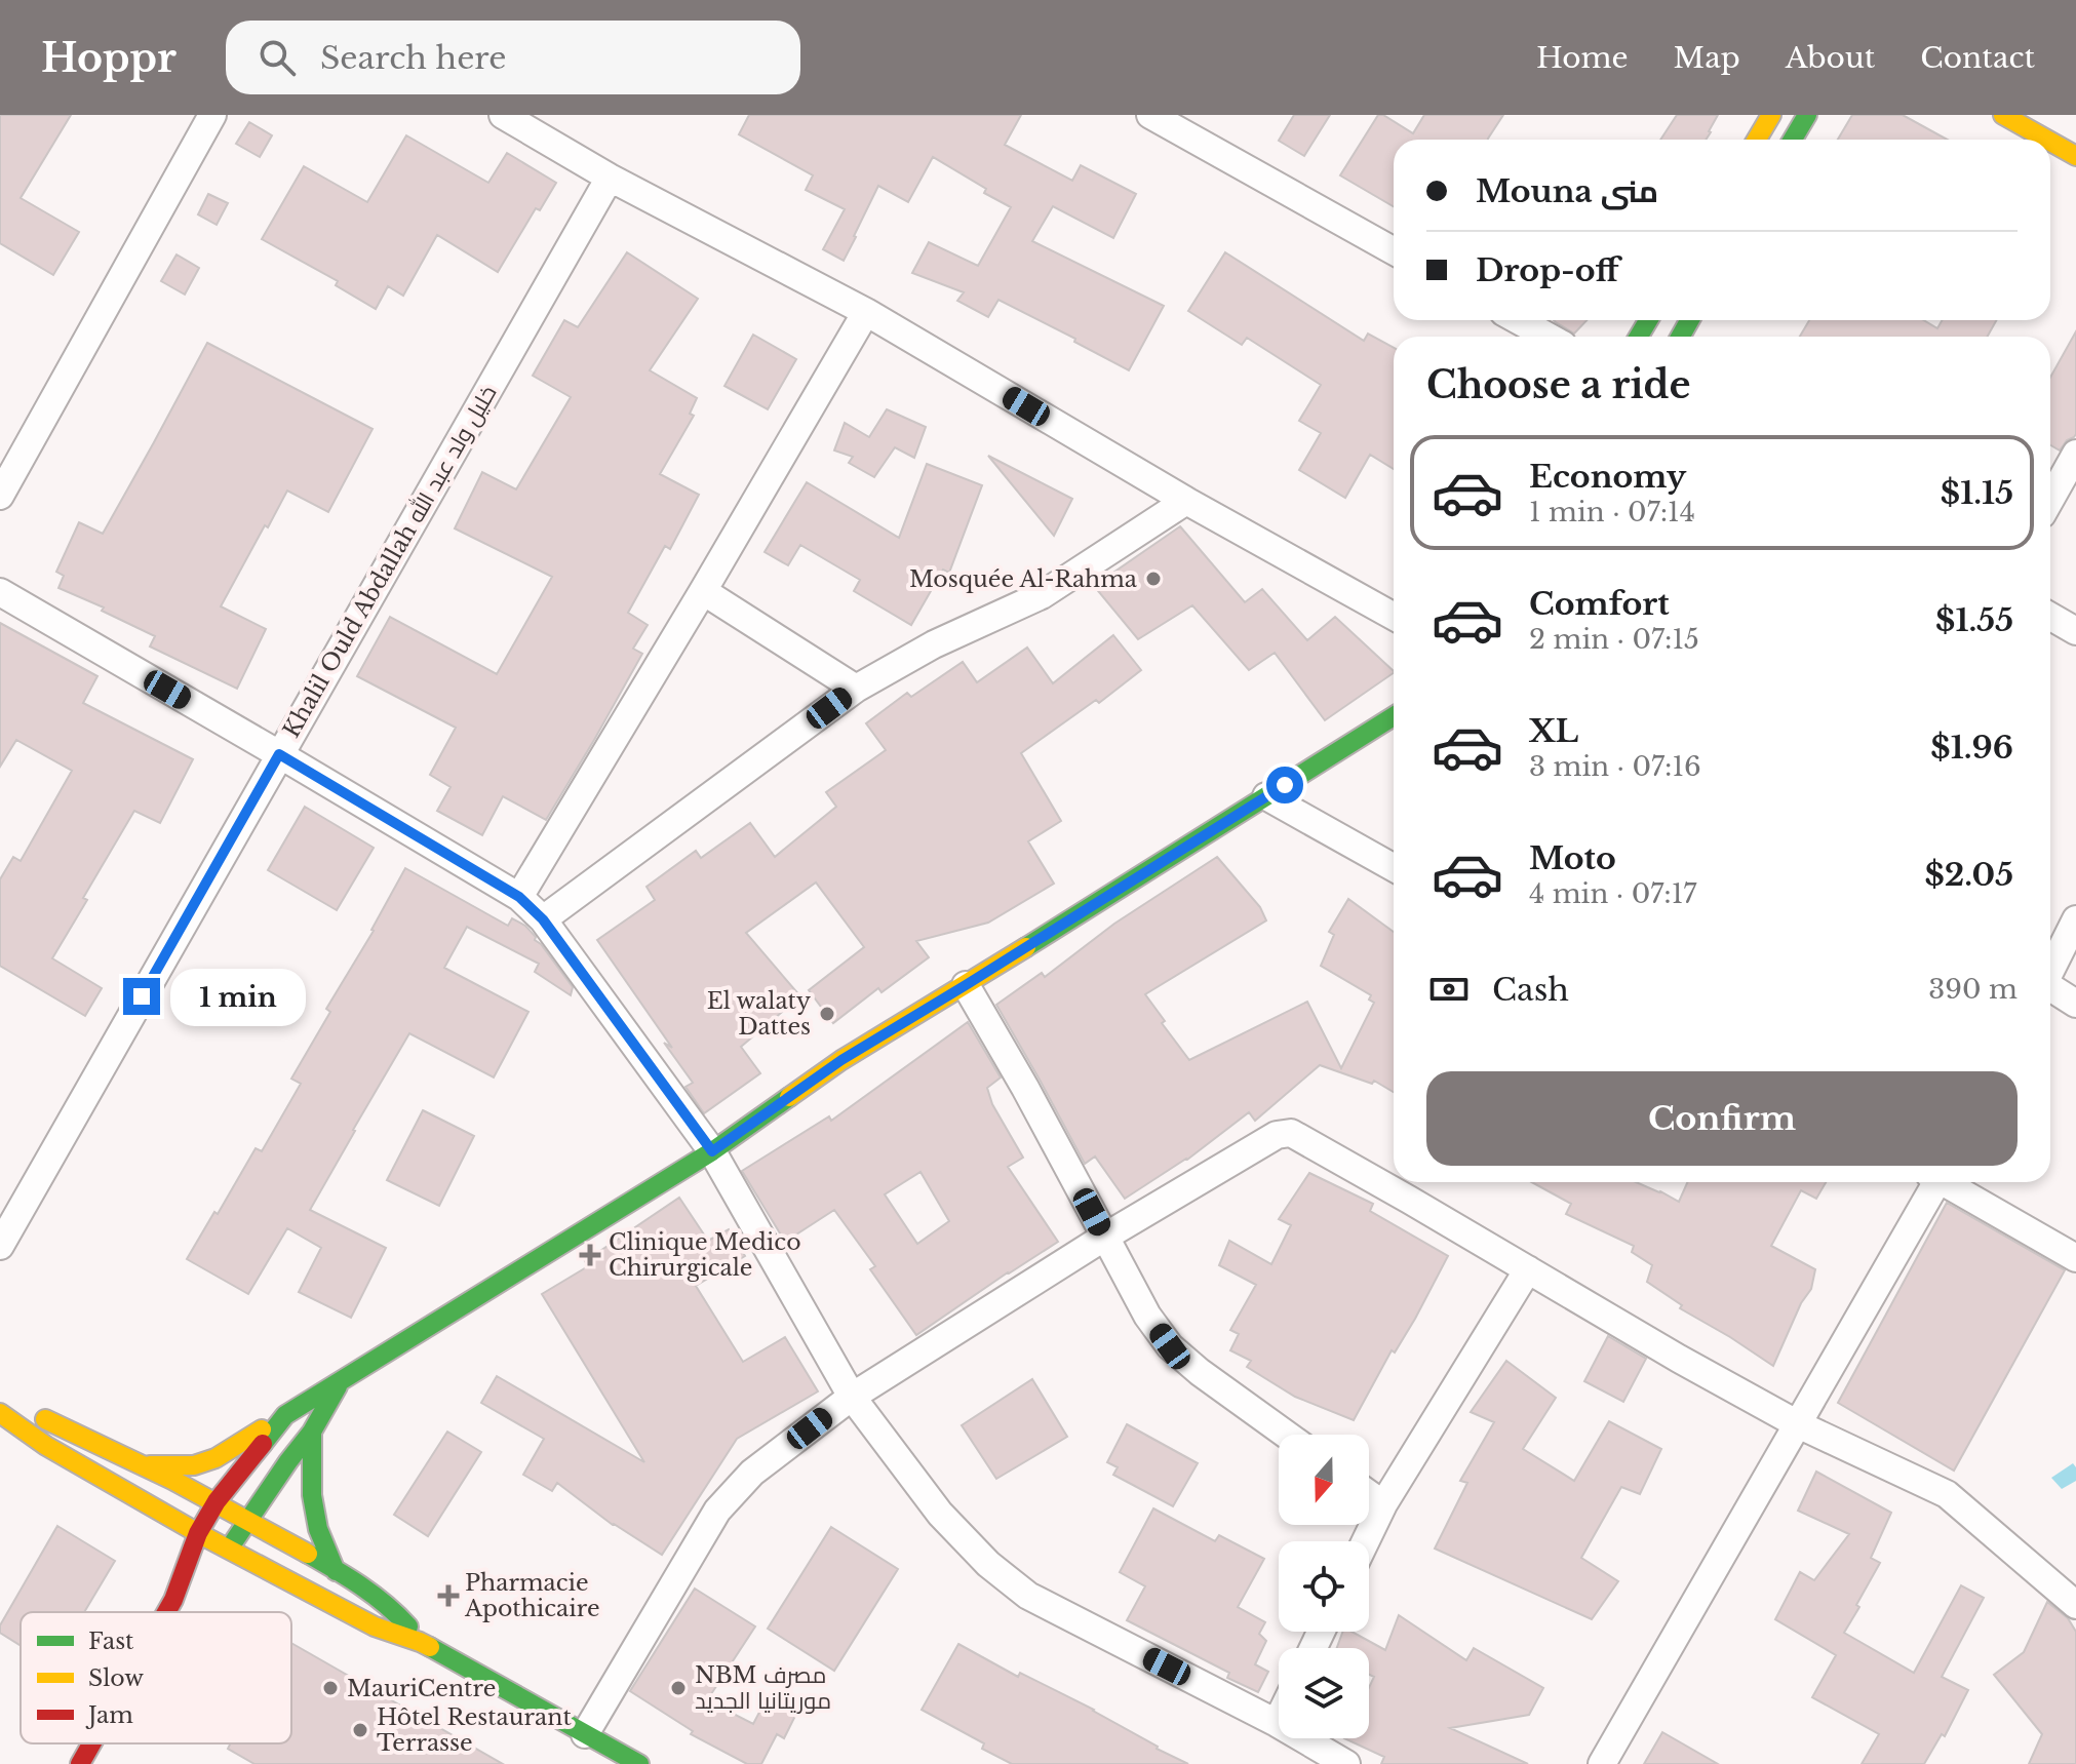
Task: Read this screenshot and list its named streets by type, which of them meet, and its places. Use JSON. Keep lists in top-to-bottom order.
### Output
{
  "streets": {
    "street": ["Khalil Ould Abdallah خليل ولد عبد الله"]
  },
  "places": {
    "other": [
      "Mosquée Al-Rahma",
      "El walaty Dattes",
      "MauriCentre",
      "NBM مصرف موريتانيا الجديد",
      "Hôtel Restaurant Terrasse"
    ],
    "health": ["Clinique Medico Chirurgicale", "Pharmacie Apothicaire"]
  },
  "legend": ["Fast", "Slow", "Jam"],
  "north": "bottom",
  "page": {
    "header": "Hoppr",
    "search": "Search here",
    "nav": [
      "Home",
      "Map",
      "About",
      "Contact"
    ],
    "banner": ["Mouna منى", "Drop-off"],
    "heading": "Choose a ride",
    "list": [
      {
        "name": "Economy",
        "note": "1 min · 07:14",
        "value": "$1.15"
      },
      {
        "name": "Comfort",
        "note": "2 min · 07:15",
        "value": "$1.55"
      },
      {
        "name": "XL",
        "note": "3 min · 07:16",
        "value": "$1.96"
      },
      {
        "name": "Moto",
        "note": "4 min · 07:17",
        "value": "$2.05"
      }
    ],
    "pay": ["Cash", "390 m"],
    "bubble": "1 min",
    "buttons": "Confirm"
  }
}
